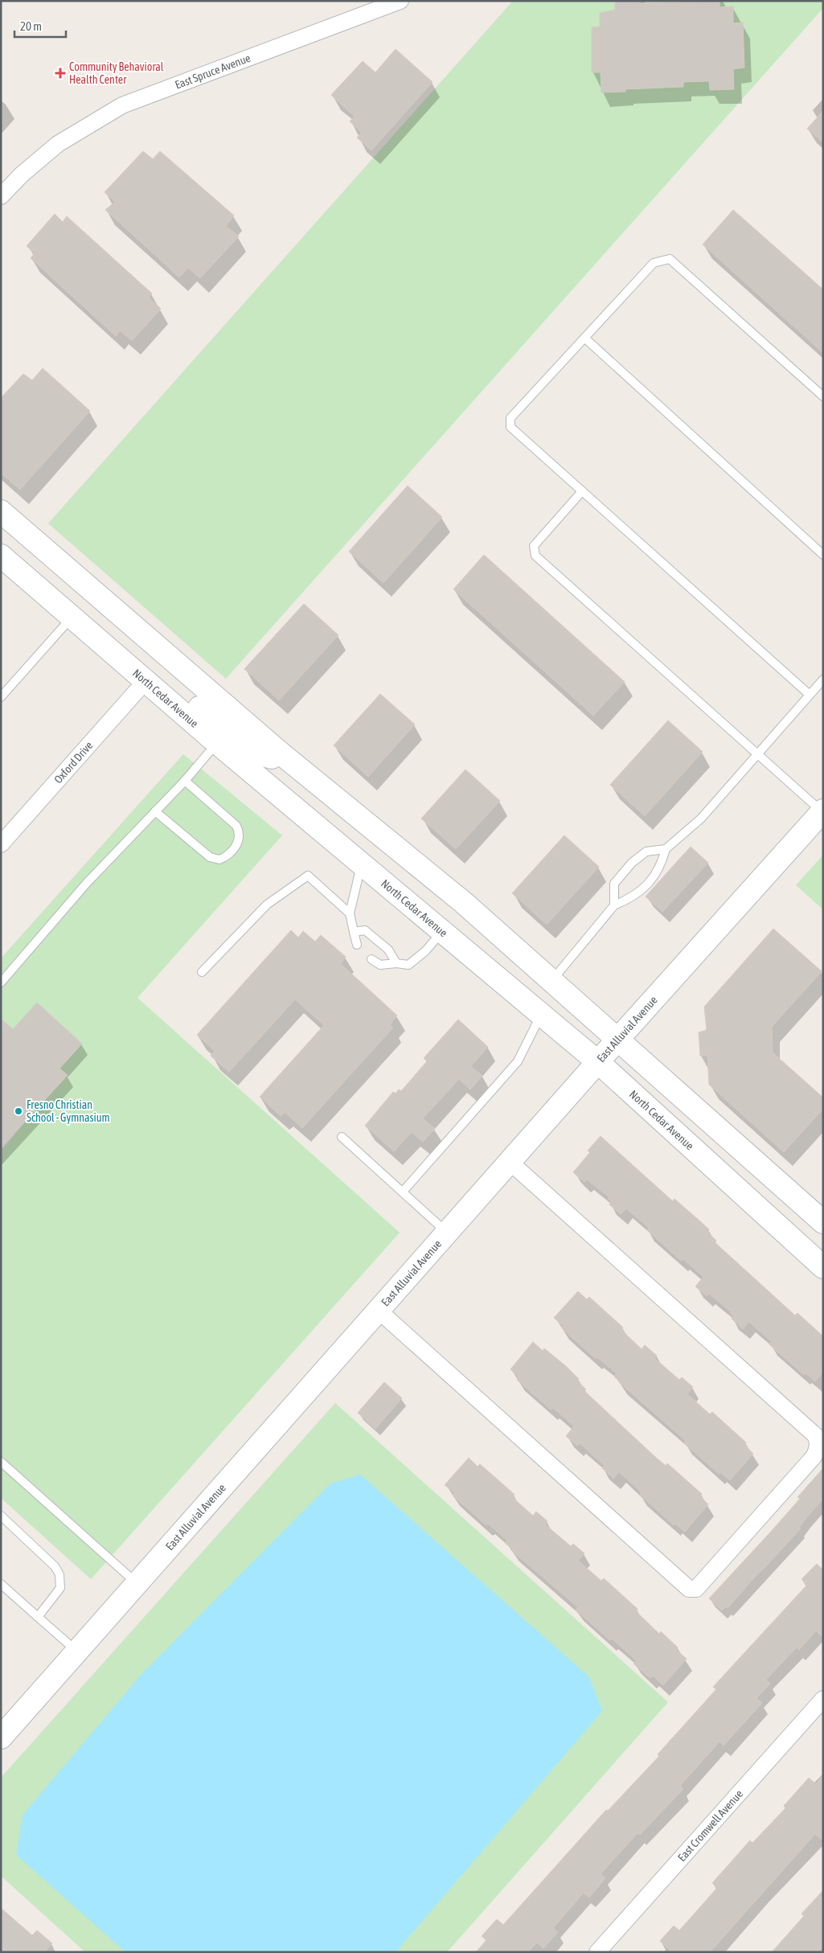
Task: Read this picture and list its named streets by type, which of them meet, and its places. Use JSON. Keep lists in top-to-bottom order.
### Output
{
  "streets": {
    "main road": ["North Cedar Avenue", "East Alluvial Avenue"],
    "street": ["East Spruce Avenue", "Oxford Drive", "East Cromwell Avenue"]
  },
  "crossings": [
    ["North Cedar Avenue", "Oxford Drive"],
    ["North Cedar Avenue", "East Alluvial Avenue"]
  ],
  "places": {
    "health": ["Community Behavioral Health Center"],
    "other": ["Fresno Christian School - Gymnasium"]
  },
  "scale_bar": "20 m"
}
